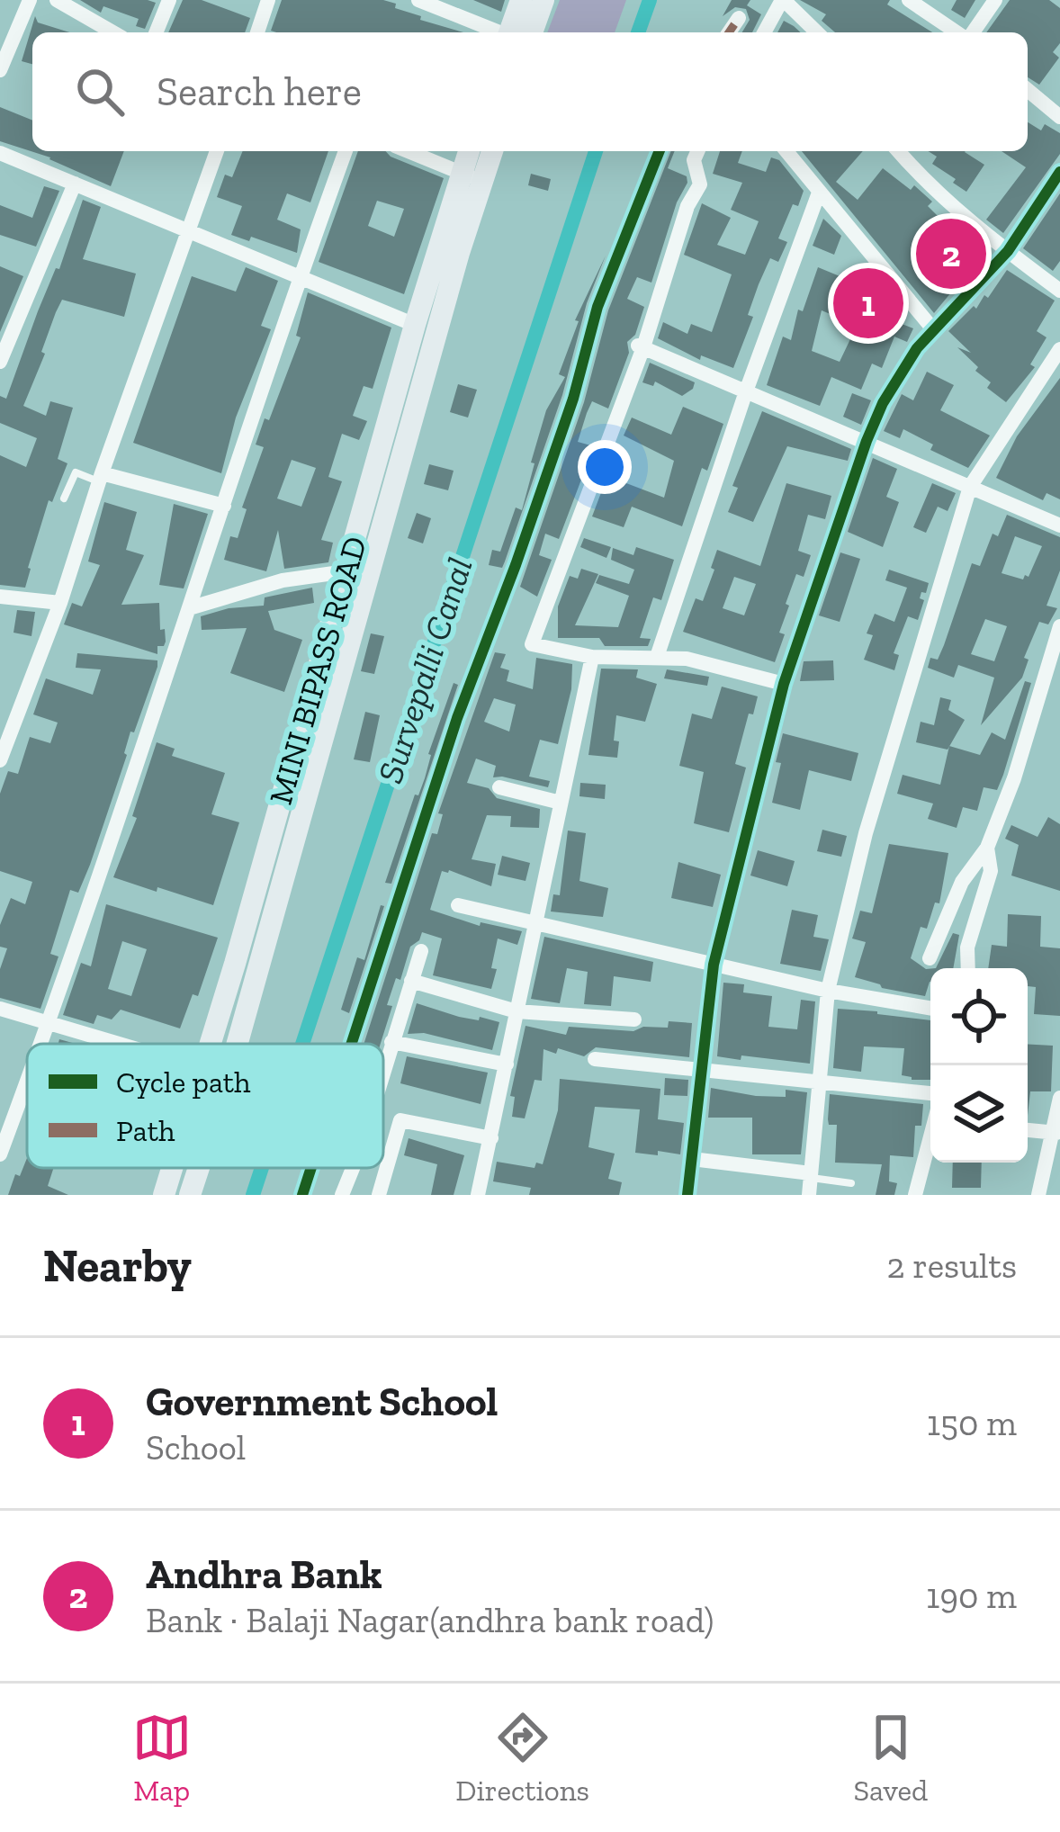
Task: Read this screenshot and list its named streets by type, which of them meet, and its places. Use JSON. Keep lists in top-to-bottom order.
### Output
{
  "streets": {
    "main road": ["MINI BIPASS ROAD"]
  },
  "water": ["Survepalli Canal"],
  "legend": ["Cycle path", "Path"],
  "page": {
    "search": "Search here",
    "pins": ["2", "1"],
    "heading": ["Nearby", "2 results"],
    "list": [
      {
        "mark": "1",
        "name": "Government School",
        "note": "School",
        "value": "150 m"
      },
      {
        "mark": "2",
        "name": "Andhra Bank",
        "note": "Bank · Balaji Nagar(andhra bank road)",
        "value": "190 m"
      }
    ],
    "nav": ["Map", "Directions", "Saved"]
  }
}
